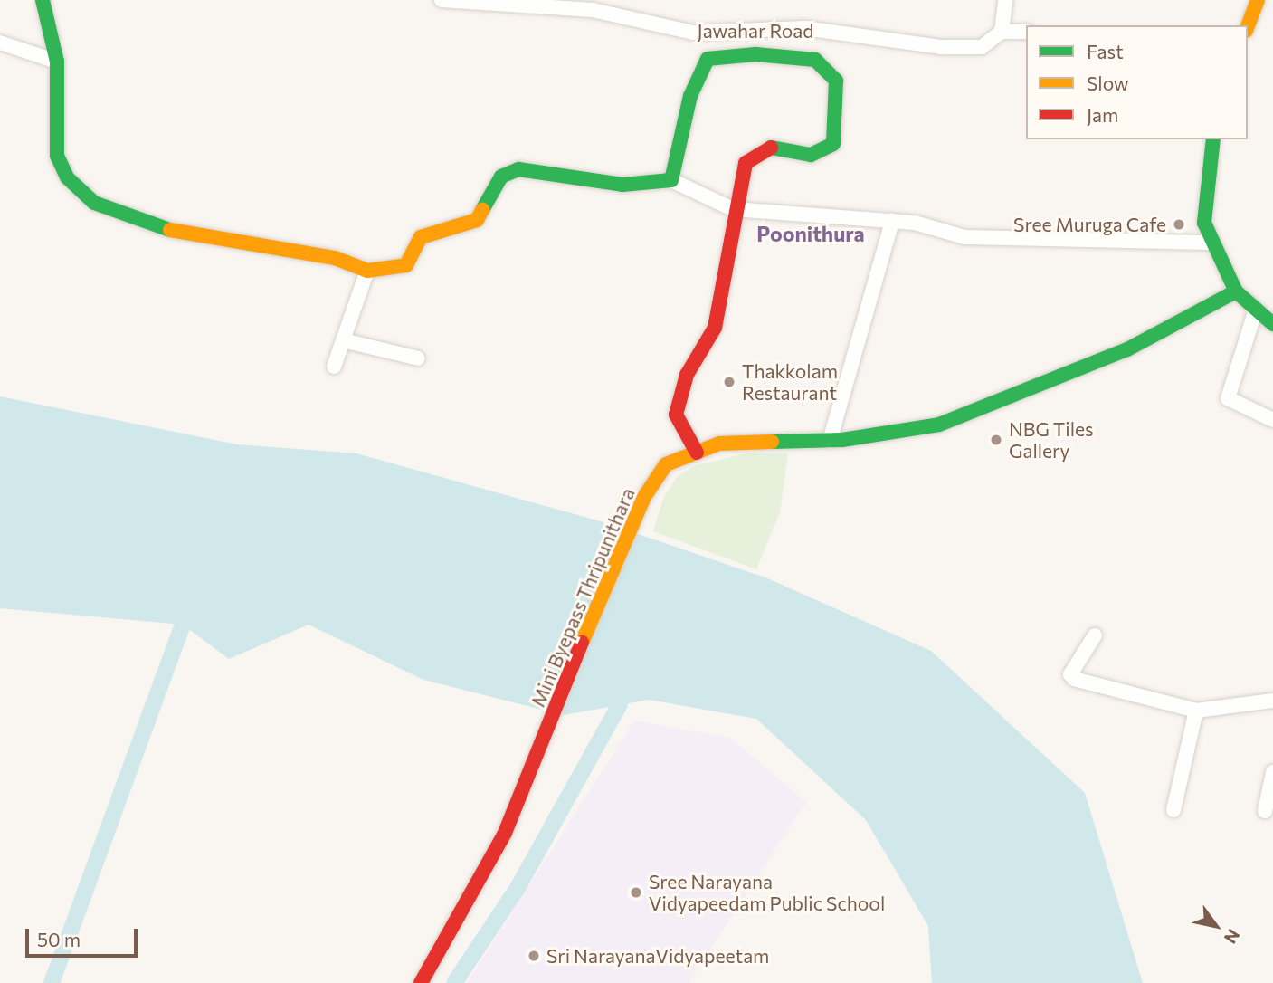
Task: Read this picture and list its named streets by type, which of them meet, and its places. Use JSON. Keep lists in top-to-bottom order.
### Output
{
  "streets": {
    "main road": ["Mini Byepass Thripunithara"],
    "street": ["Jawahar Road"]
  },
  "districts": ["Poonithura"],
  "places": [
    "Sree Muruga Cafe",
    "Thakkolam Restaurant",
    "NBG Tiles Gallery",
    "Sree Narayana Vidyapeedam Public School",
    "Sri NarayanaVidyapeetam"
  ],
  "legend": ["Fast", "Slow", "Jam"],
  "scale_bar": "50 m",
  "north": "bottom right"
}
